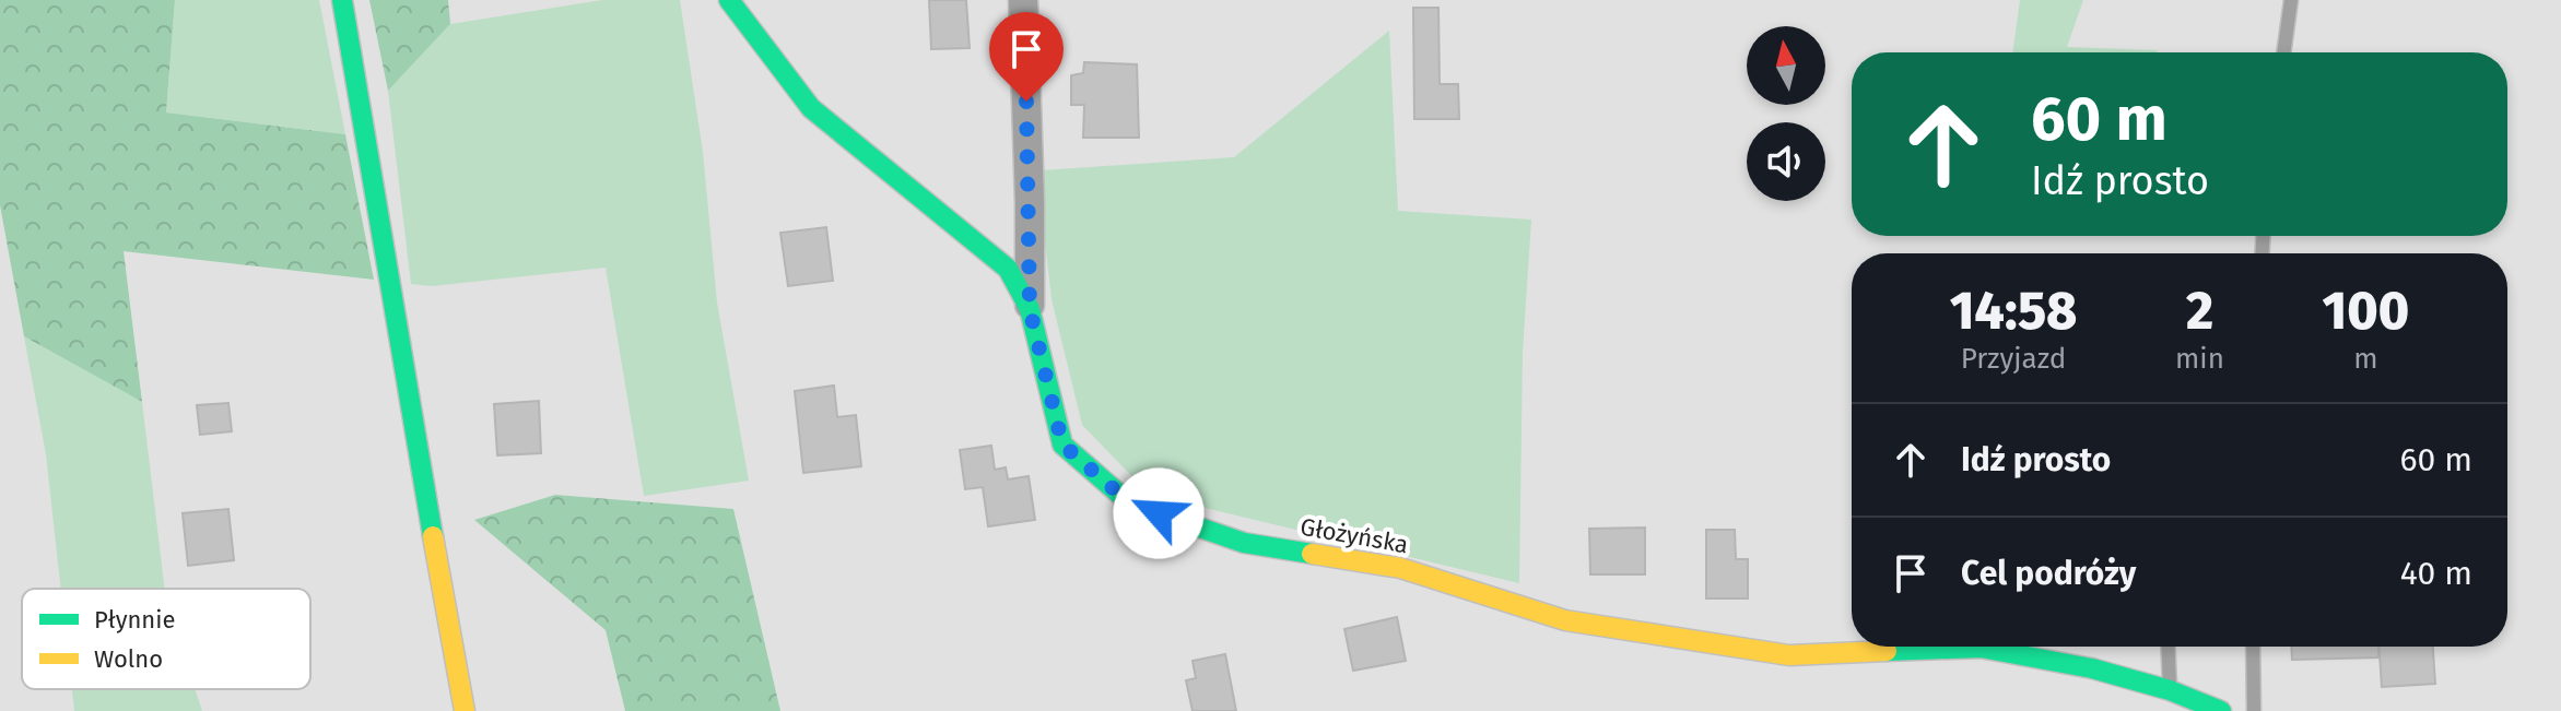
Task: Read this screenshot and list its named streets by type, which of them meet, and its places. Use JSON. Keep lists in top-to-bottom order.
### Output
{
  "streets": {
    "street": ["Głożyńska"]
  },
  "legend": ["Płynnie", "Wolno"],
  "north": "top",
  "page": {
    "turn": ["60 m", "Idź prosto"],
    "eta": [
      "14:58",
      "Przyjazd",
      "2",
      "min",
      "100",
      "m"
    ],
    "list": [
      {
        "name": "Idź prosto",
        "value": "60 m"
      },
      {
        "name": "Cel podróży",
        "value": "40 m"
      }
    ]
  }
}
